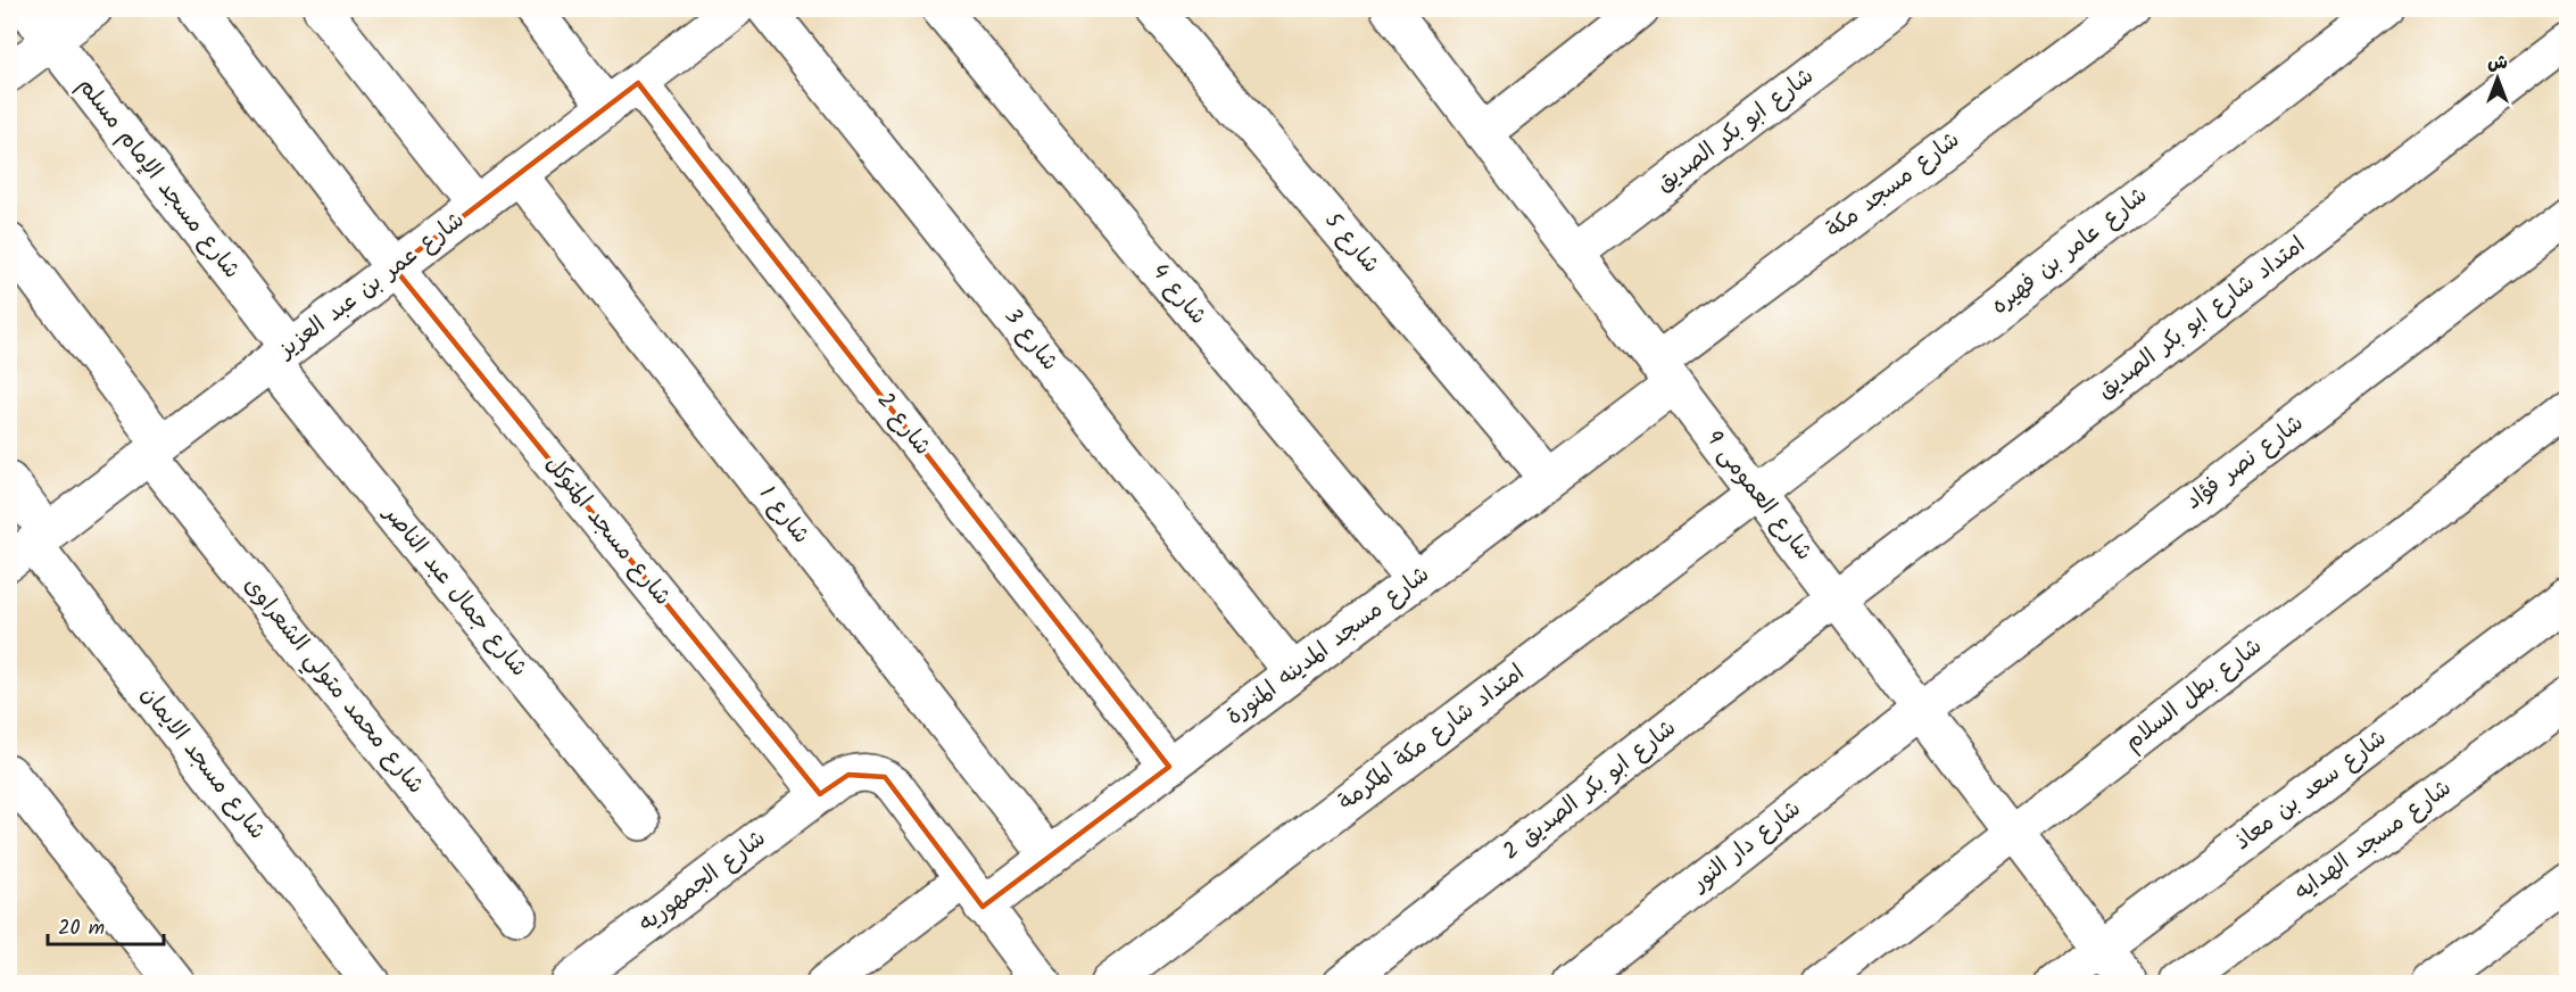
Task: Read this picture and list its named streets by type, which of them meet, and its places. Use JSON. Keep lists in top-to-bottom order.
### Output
{
  "streets": {
    "street": [
      "شارع ابو بكر الصديق",
      "شارع مسجد الإمام مسلم",
      "شارع مسجد مكة",
      "شارع 5",
      "شارع عامر بن فهيره",
      "شارع عمر بن عبد العزيز",
      "شارع 4",
      "امتداد شارع ابو بكر الصديق",
      "شارع 3",
      "شارع 2",
      "شارع نصر فؤاد",
      "شارع العمومى 9",
      "شارع 1",
      "شارع مسجد المتوكل",
      "شارع جمال عبد الناصر",
      "شارع مسجد المدينه المنورة",
      "شارع محمد متولي الشعراوى",
      "شارع بطل السلام",
      "امتداد شارع مكة المكرمة",
      "شارع مسجد الايمان",
      "شارع ابو بكر الصديق 2",
      "شارع سعد بن معاذ",
      "شارع مسجد الهدايه",
      "شارع دار النور",
      "شارع الجمهوريه"
    ]
  },
  "crossings": [
    ["شارع ابو بكر الصديق", "شارع العمومى 9"],
    ["شارع مسجد الإمام مسلم", "شارع عمر بن عبد العزيز"],
    ["شارع مسجد الإمام مسلم", "شارع جمال عبد الناصر"],
    ["شارع مسجد مكة", "شارع العمومى 9"],
    ["شارع مسجد مكة", "شارع مسجد المدينه المنورة"],
    ["شارع 5", "شارع مسجد المدينه المنورة"],
    ["شارع عامر بن فهيره", "شارع العمومى 9"],
    ["شارع عامر بن فهيره", "امتداد شارع مكة المكرمة"],
    ["شارع عمر بن عبد العزيز", "شارع 2"],
    ["شارع عمر بن عبد العزيز", "شارع 1"],
    ["شارع عمر بن عبد العزيز", "شارع مسجد المتوكل"],
    ["شارع عمر بن عبد العزيز", "شارع جمال عبد الناصر"],
    ["شارع عمر بن عبد العزيز", "شارع محمد متولي الشعراوى"],
    ["شارع عمر بن عبد العزيز", "شارع مسجد الايمان"],
    ["شارع 4", "شارع مسجد المدينه المنورة"],
    ["امتداد شارع ابو بكر الصديق", "شارع العمومى 9"],
    ["امتداد شارع ابو بكر الصديق", "شارع ابو بكر الصديق 2"],
    ["شارع 3", "شارع مسجد المدينه المنورة"],
    ["شارع 2", "شارع مسجد المدينه المنورة"],
    ["شارع نصر فؤاد", "شارع العمومى 9"],
    ["شارع نصر فؤاد", "شارع دار النور"],
    ["شارع العمومى 9", "شارع مسجد المدينه المنورة"],
    ["شارع العمومى 9", "شارع بطل السلام"],
    ["شارع العمومى 9", "امتداد شارع مكة المكرمة"],
    ["شارع العمومى 9", "شارع ابو بكر الصديق 2"],
    ["شارع العمومى 9", "شارع سعد بن معاذ"],
    ["شارع العمومى 9", "شارع دار النور"],
    ["شارع 1", "شارع مسجد المدينه المنورة"],
    ["شارع مسجد المتوكل", "شارع الجمهوريه"]
  ],
  "scale_bar": "20 m",
  "north": "top"
}
